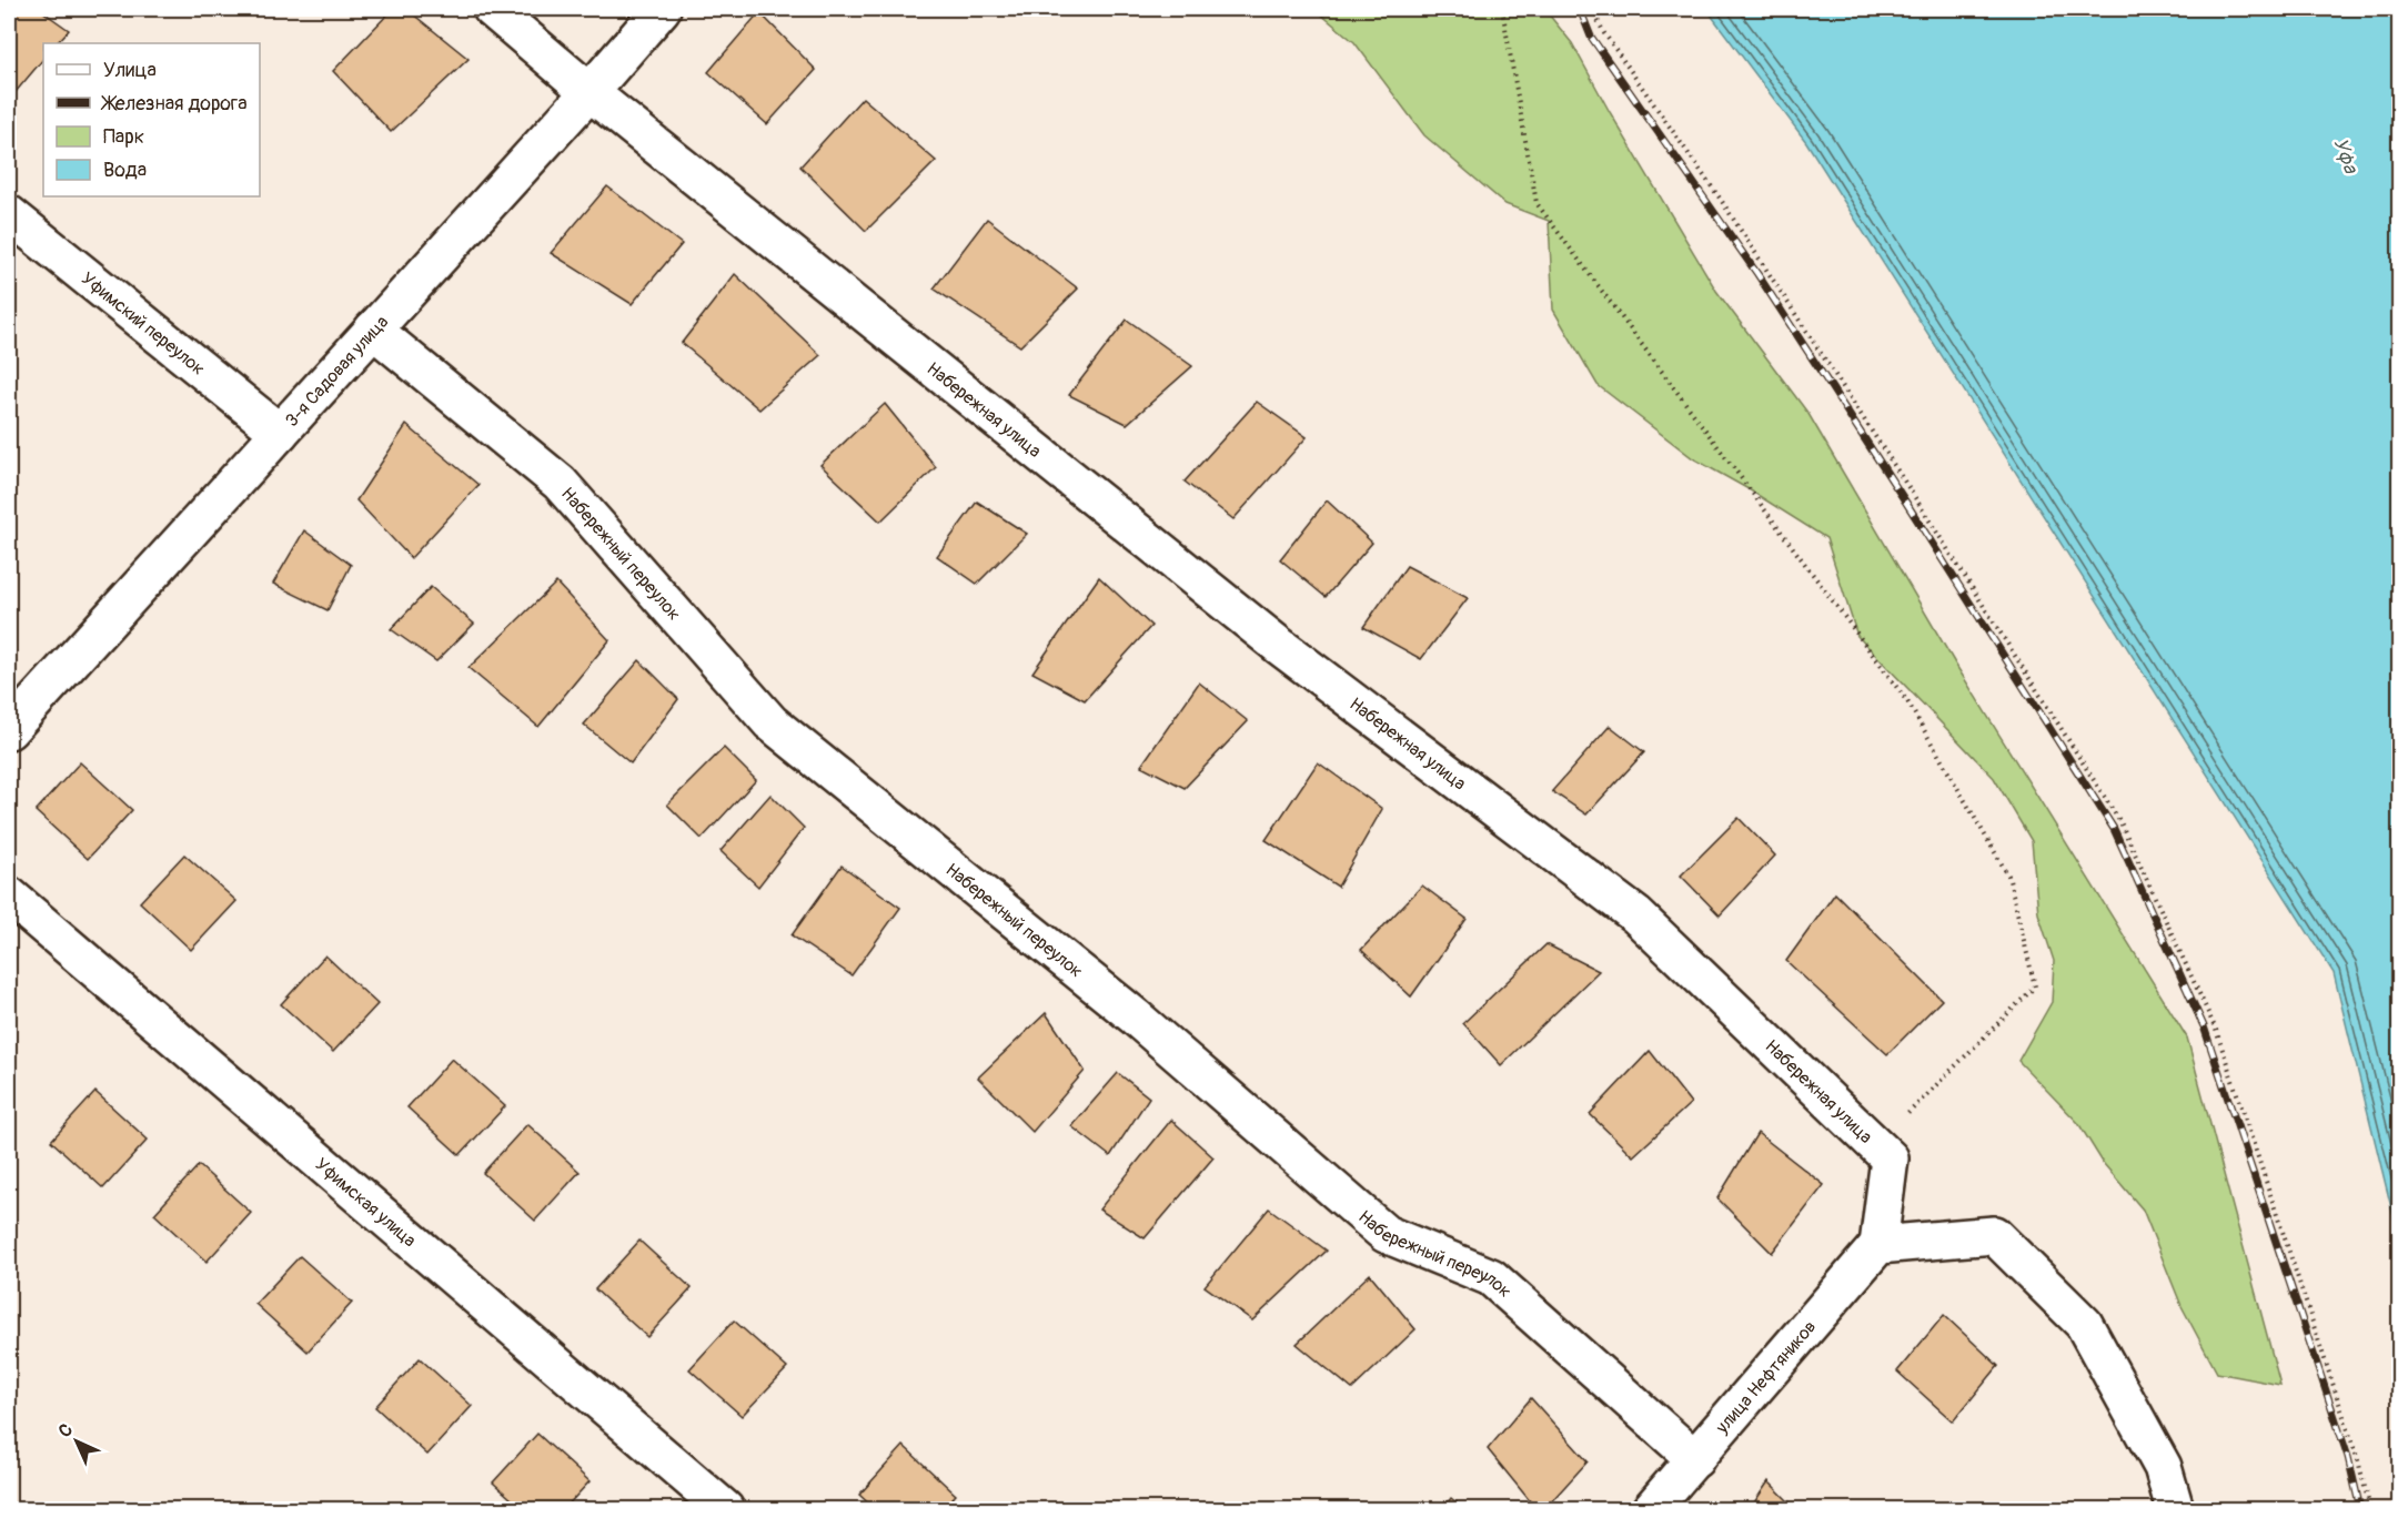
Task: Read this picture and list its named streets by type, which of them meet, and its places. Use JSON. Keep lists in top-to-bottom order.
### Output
{
  "streets": {
    "street": [
      "Уфимский переулок",
      "3-я Садовая улица",
      "Набережная улица",
      "Набережный переулок",
      "Уфимская улица",
      "улица Нефтяников"
    ]
  },
  "crossings": [
    ["Уфимский переулок", "3-я Садовая улица"],
    ["3-я Садовая улица", "Набережная улица"],
    ["3-я Садовая улица", "Набережный переулок"],
    ["Набережная улица", "улица Нефтяников"],
    ["Набережный переулок", "улица Нефтяников"]
  ],
  "water": ["Уфа"],
  "legend": [
    "Улица",
    "Железная дорога",
    "Парк",
    "Вода"
  ],
  "north": "top left"
}
